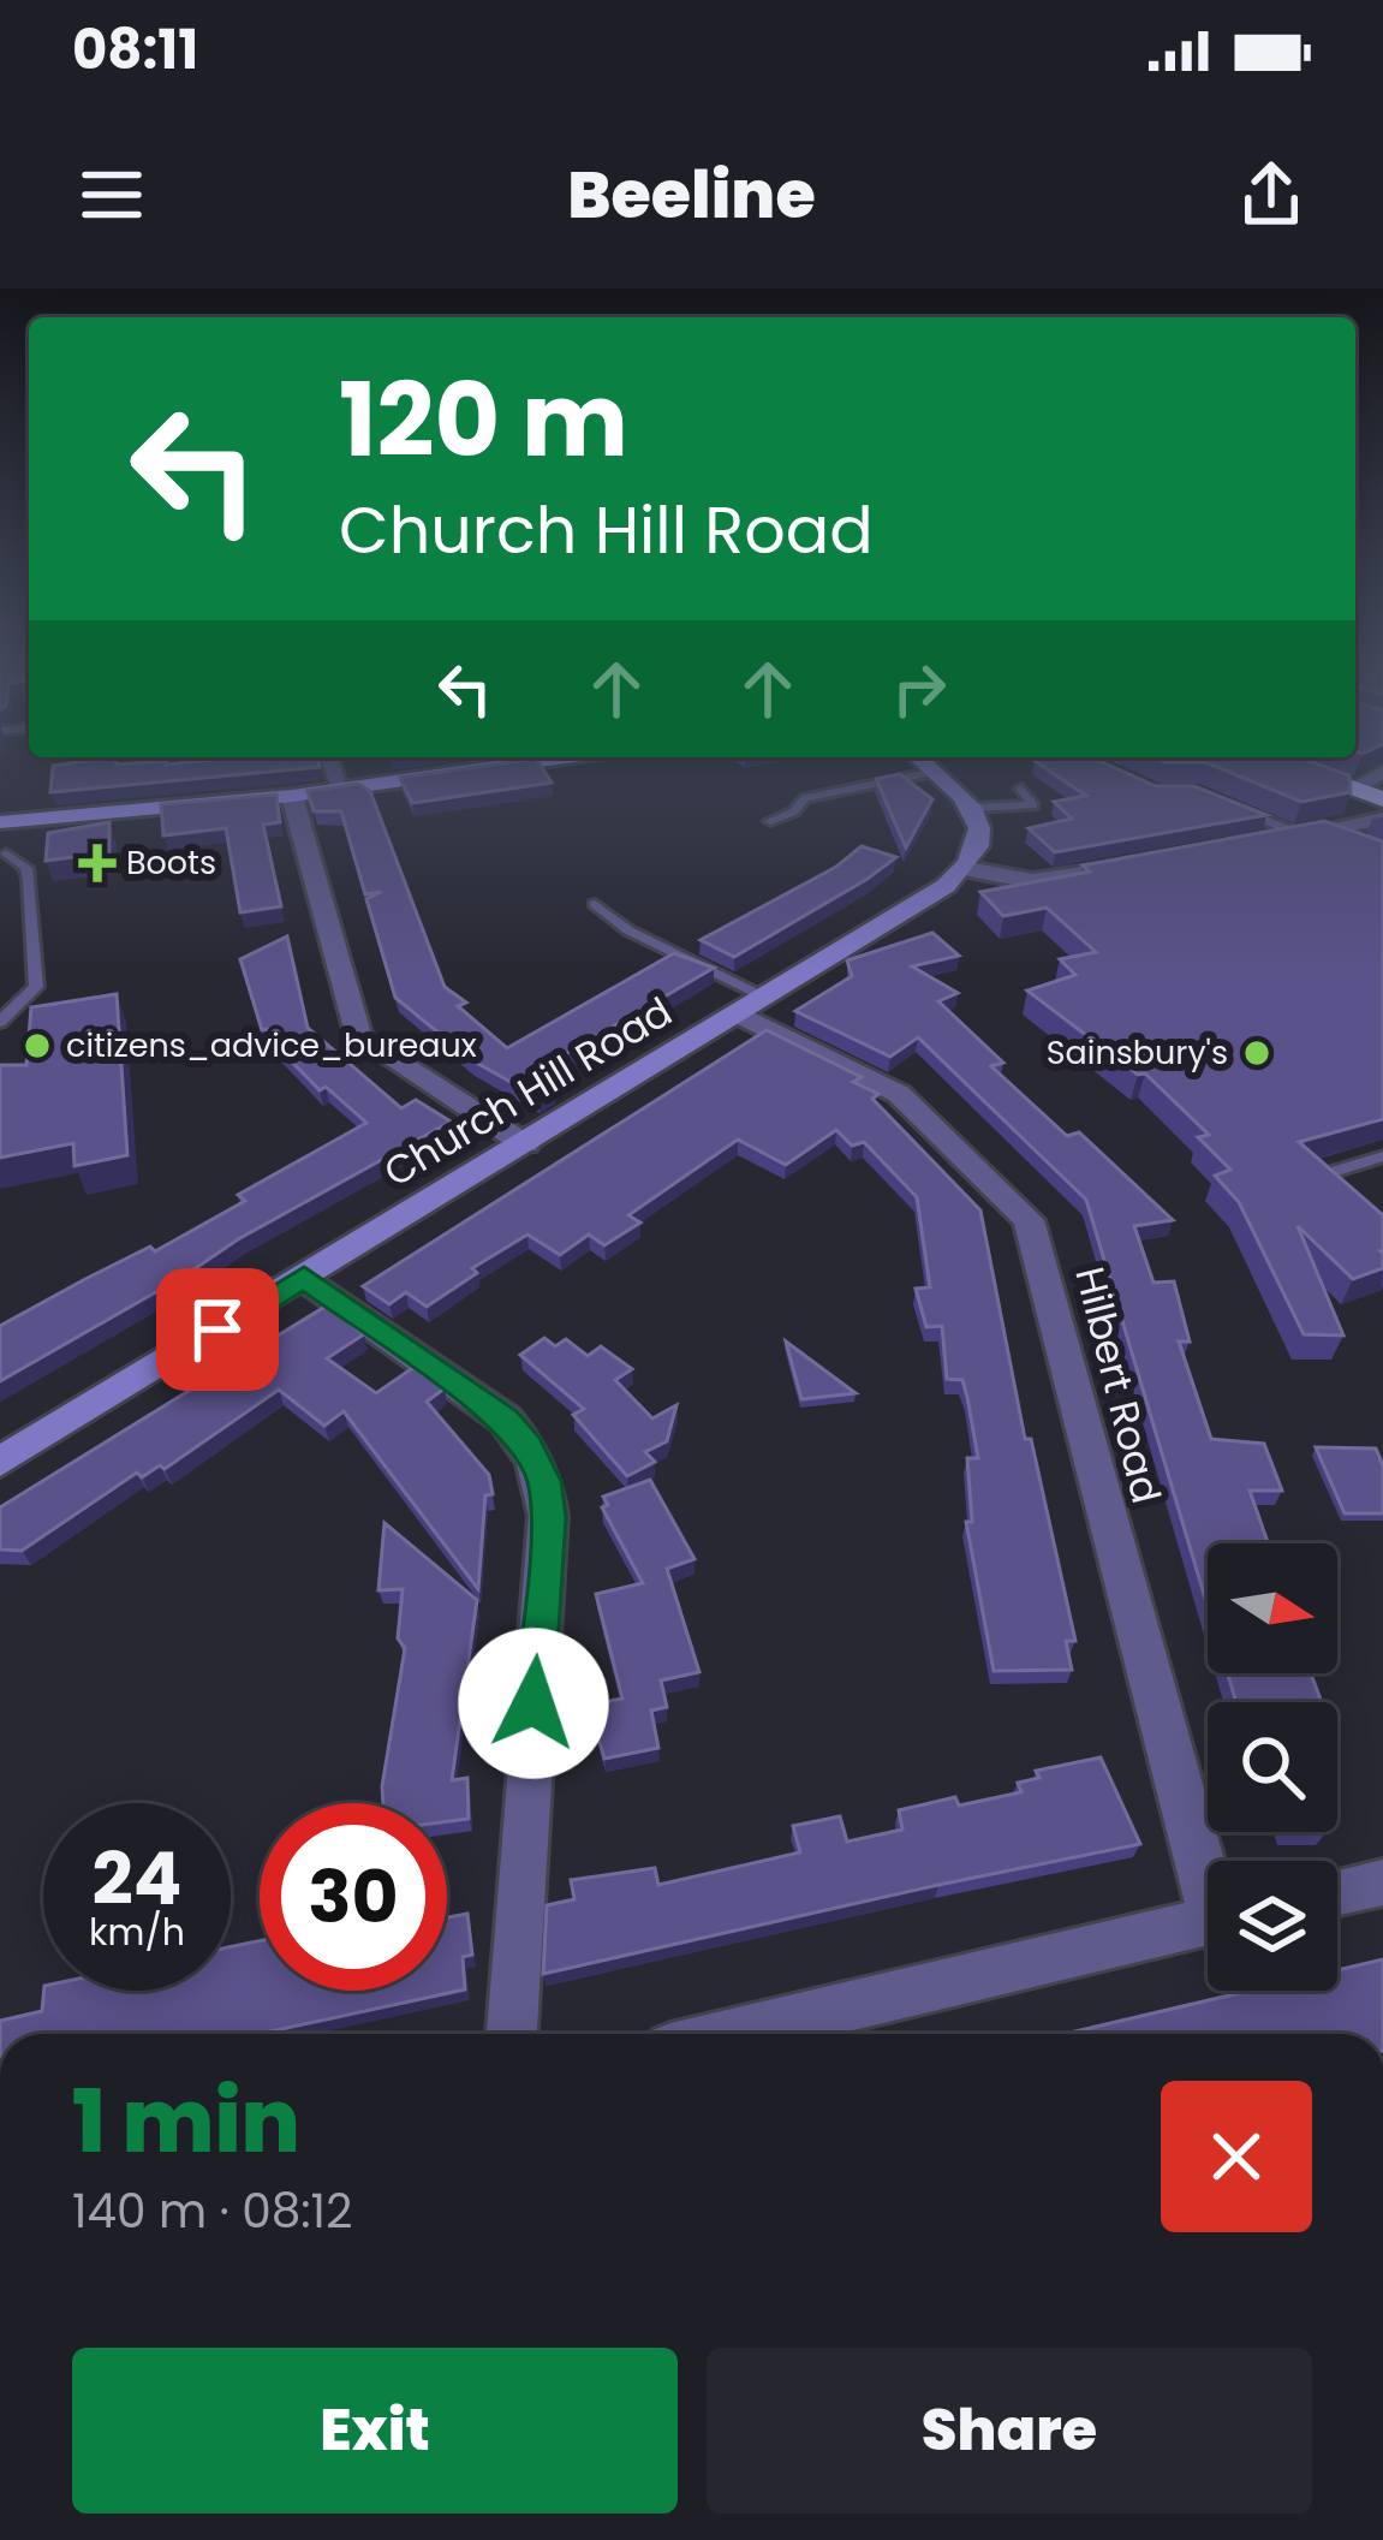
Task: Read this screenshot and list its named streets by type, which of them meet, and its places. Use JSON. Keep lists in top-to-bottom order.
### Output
{
  "streets": {
    "street": ["Church Hill Road", "Hilbert Road"]
  },
  "crossings": [
    ["Church Hill Road", "Hilbert Road"]
  ],
  "places": {
    "health": ["Boots"],
    "other": ["citizens_advice_bureaux", "Sainsbury's"]
  },
  "north": "right",
  "page": {
    "status": "08:11",
    "header": "Beeline",
    "turn": ["120 m", "Church Hill Road"],
    "speed": "24 km/h",
    "limit": "30",
    "heading": ["1 min", "140 m · 08:12"],
    "buttons": ["Exit", "Share"]
  }
}
